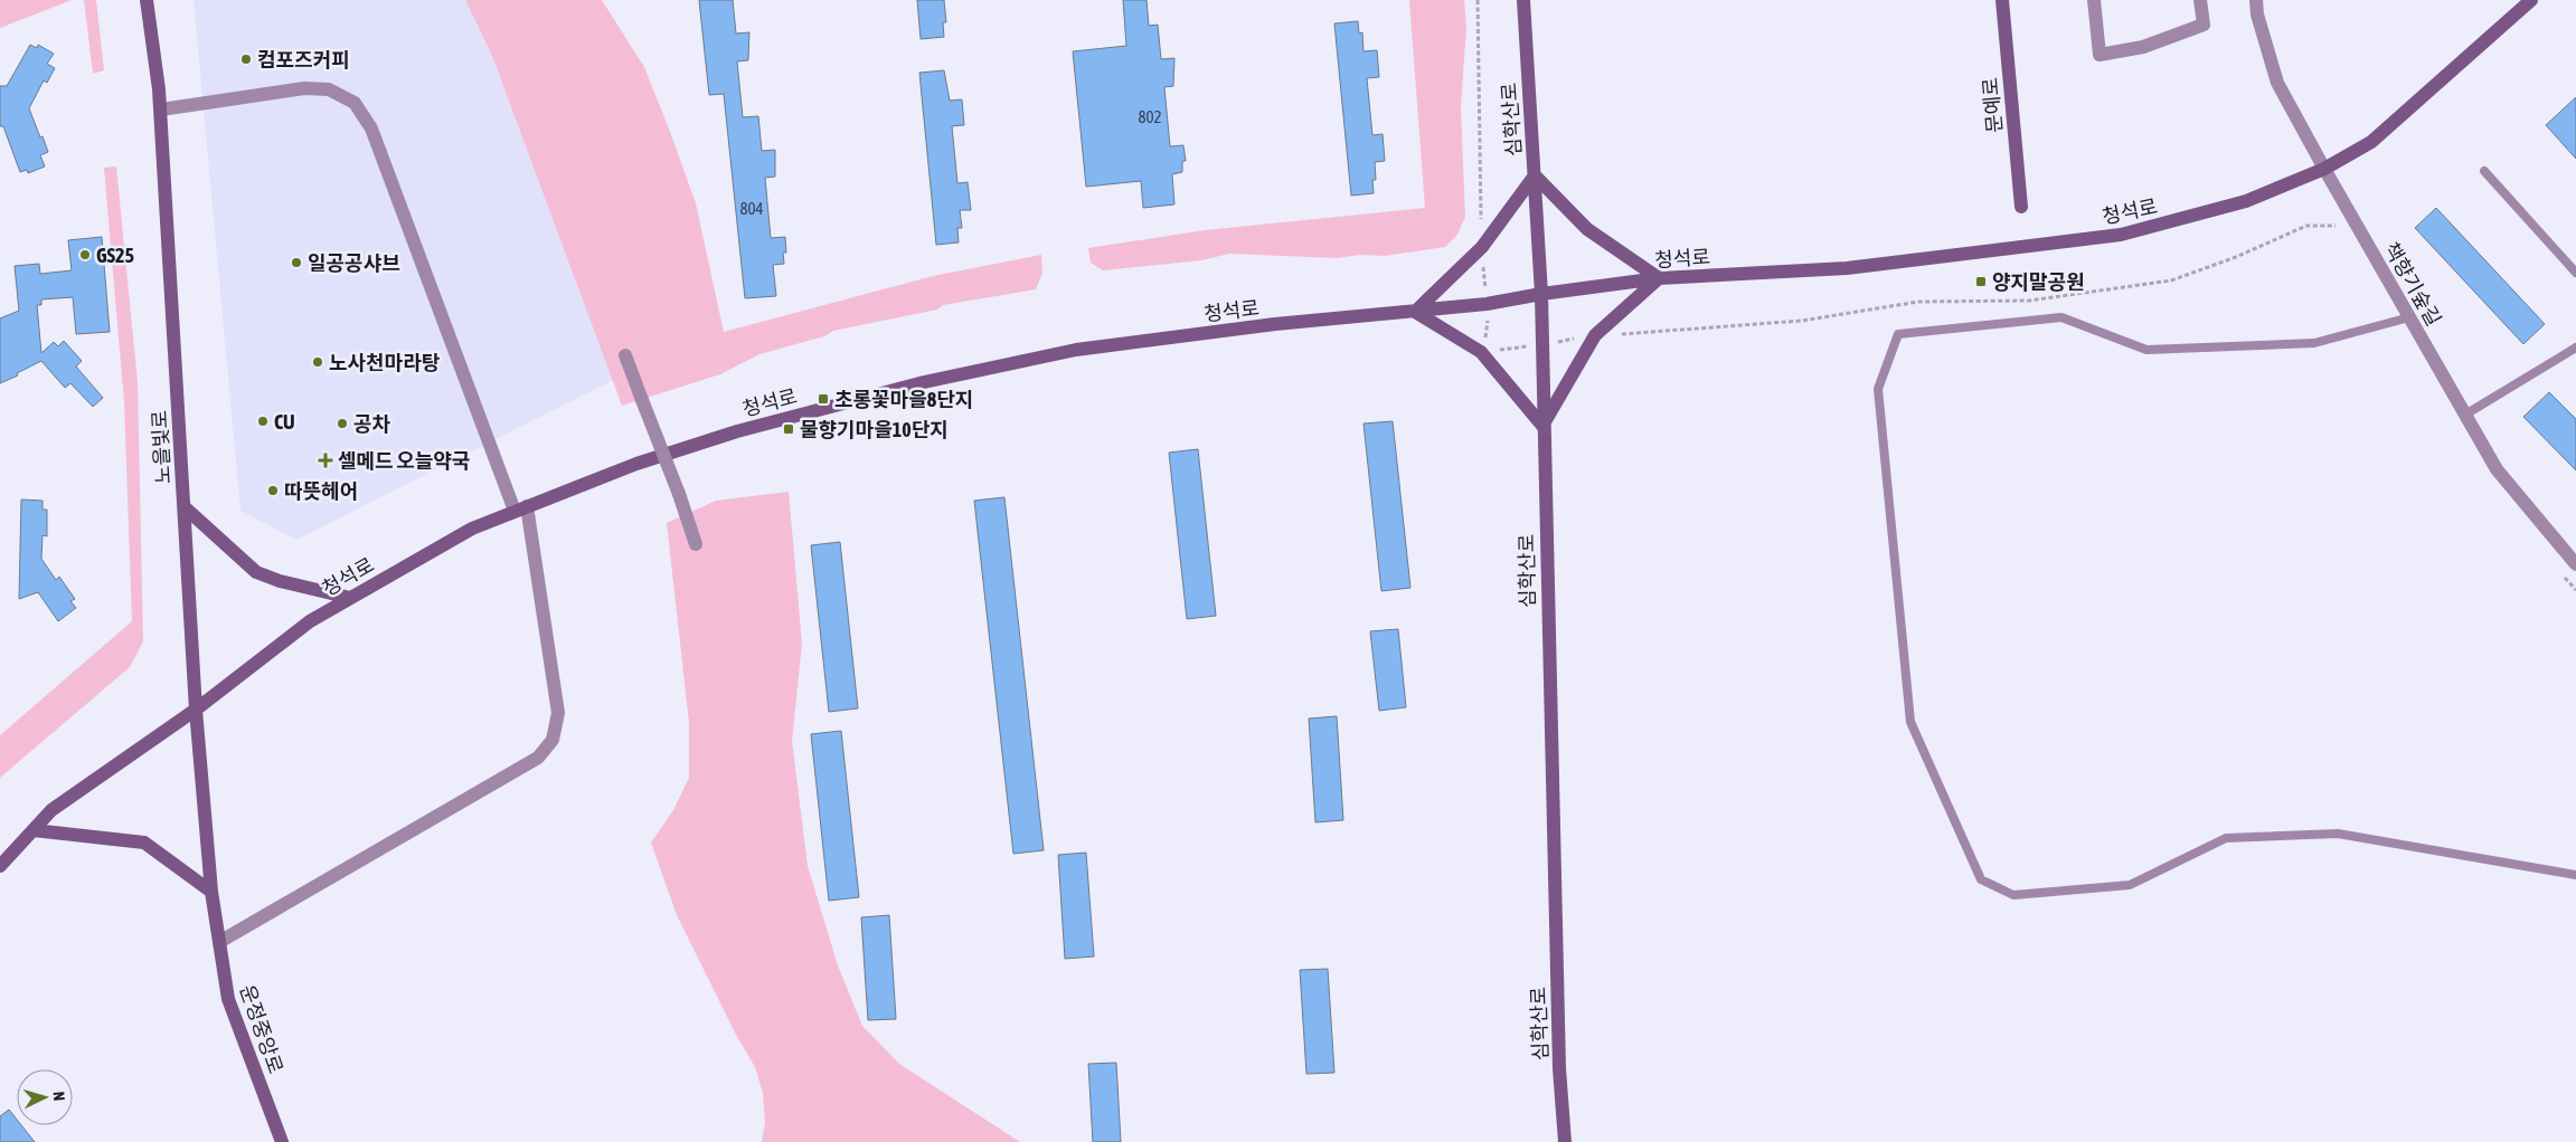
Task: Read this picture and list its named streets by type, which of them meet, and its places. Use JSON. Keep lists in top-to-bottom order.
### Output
{
  "streets": {
    "street": [
      "문예로",
      "심학산로",
      "청석로",
      "책향기숲길",
      "노을빛로",
      "운정중앙로"
    ]
  },
  "crossings": [
    ["심학산로", "청석로"],
    ["청석로", "책향기숲길"],
    ["청석로", "노을빛로"],
    ["노을빛로", "운정중앙로"]
  ],
  "places": {
    "other": [
      "컴포즈커피",
      "GS25",
      "일공공샤브",
      "노사천마라탕",
      "CU",
      "공차",
      "따뜻헤어"
    ],
    "transit": ["양지말공원", "초롱꽃마을8단지", "물향기마을10단지"],
    "health": ["셀메드 오늘약국"]
  },
  "house_numbers": ["802", "804"],
  "north": "right"
}
